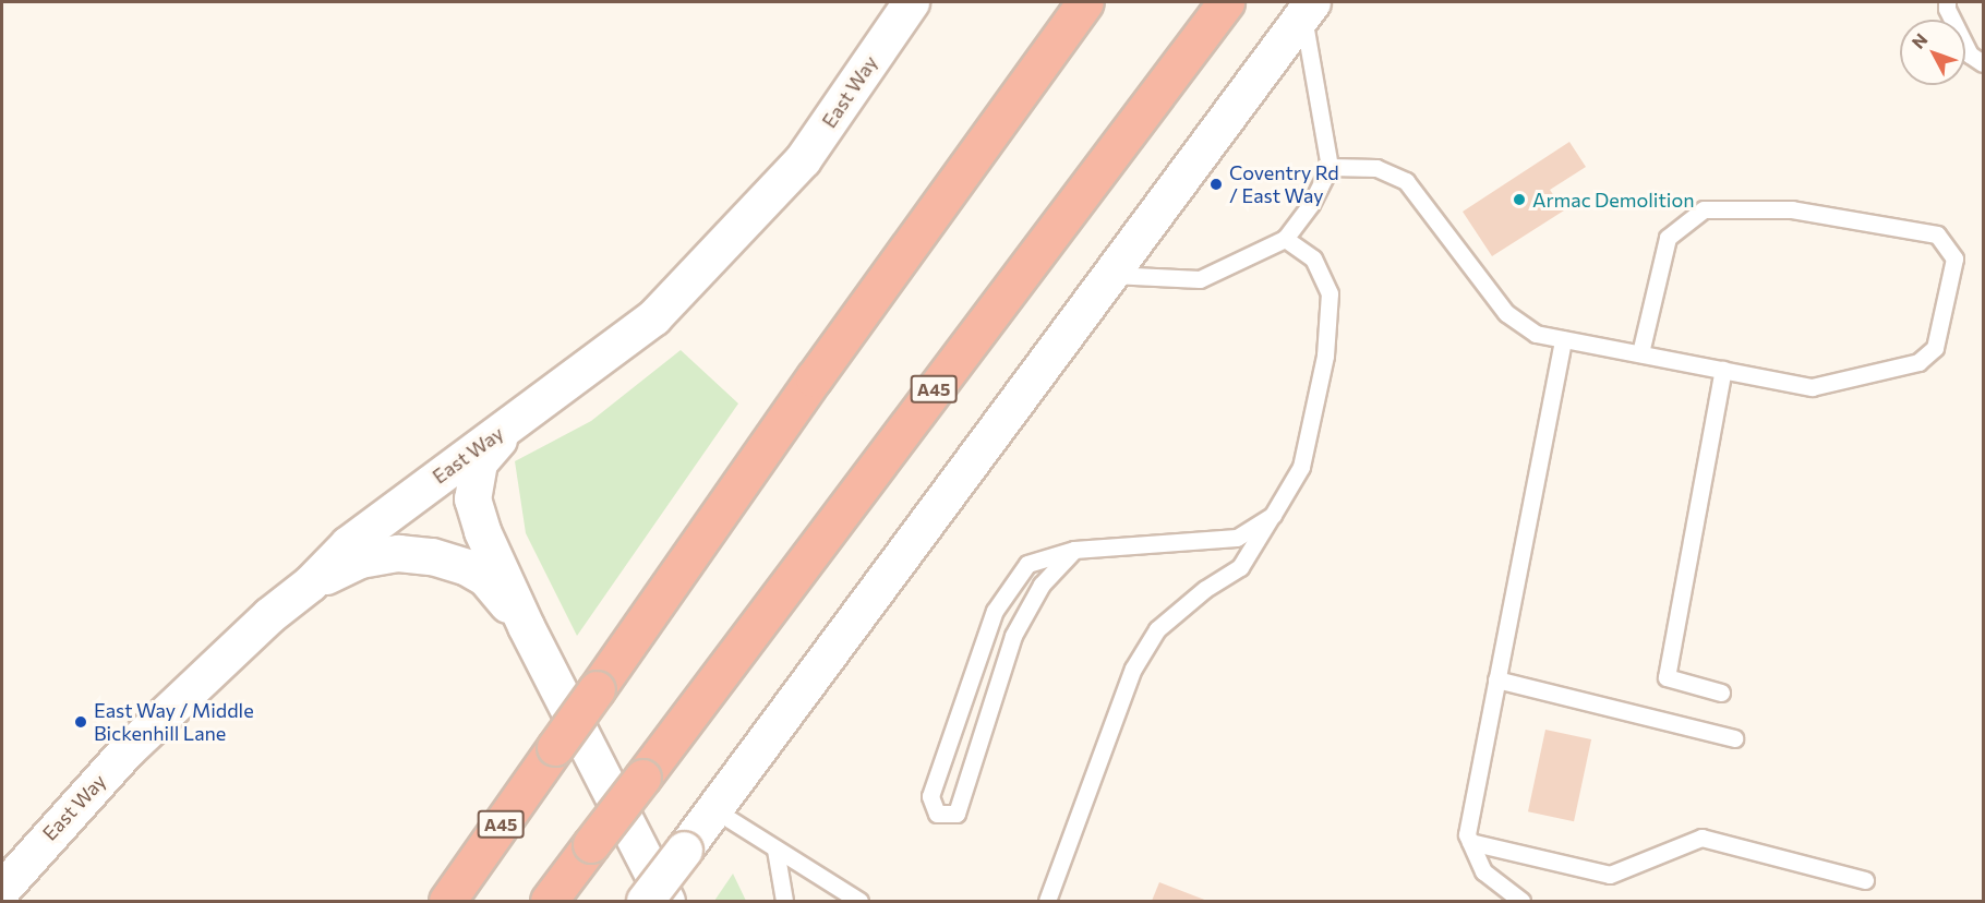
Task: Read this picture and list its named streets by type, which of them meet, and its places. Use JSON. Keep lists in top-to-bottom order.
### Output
{
  "streets": {
    "highway": ["A45"],
    "street": ["East Way"]
  },
  "places": ["Coventry Rd / East Way", "Armac Demolition", "East Way / Middle Bickenhill Lane"],
  "north": "top left"
}
